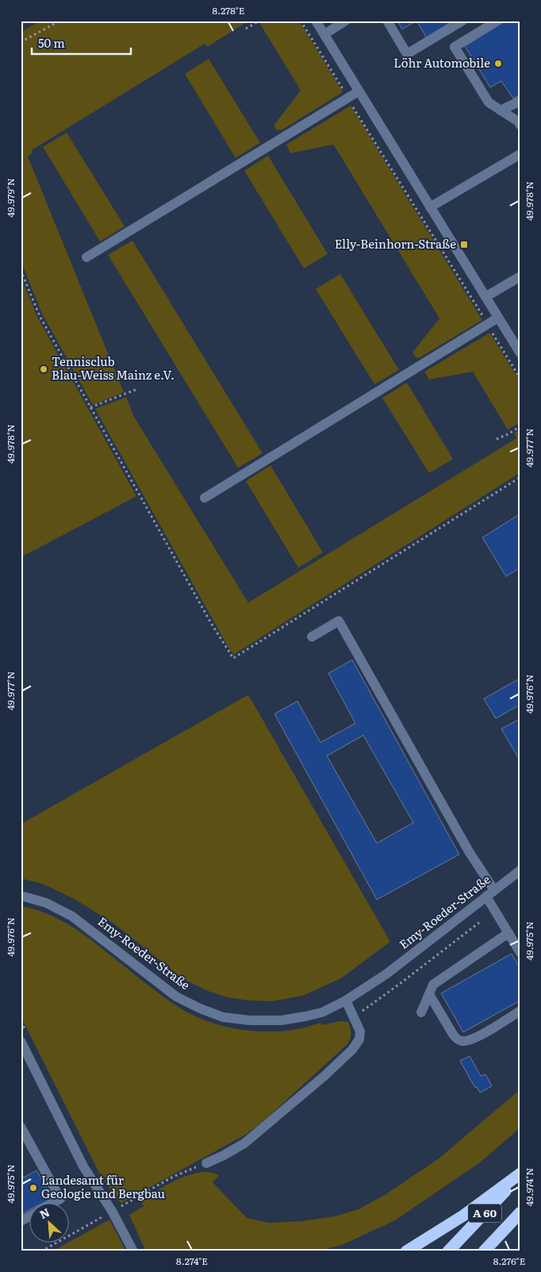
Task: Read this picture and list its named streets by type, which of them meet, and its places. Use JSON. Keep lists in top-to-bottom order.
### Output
{
  "streets": {
    "highway": ["A 60"],
    "street": ["Emy-Roeder-Straße"]
  },
  "places": {
    "other": ["Löhr Automobile", "Tennisclub Blau-Weiss Mainz e.V.", "Landesamt für Geologie und Bergbau"],
    "transit": ["Elly-Beinhorn-Straße"]
  },
  "scale_bar": "50 m",
  "north": "top left",
  "coordinates": [
    "8.278°E",
    "49.979°N",
    "49.978°N",
    "49.977°N",
    "49.976°N",
    "49.975°N",
    "49.974°N",
    "8.274°E",
    "8.276°E"
  ]
}
